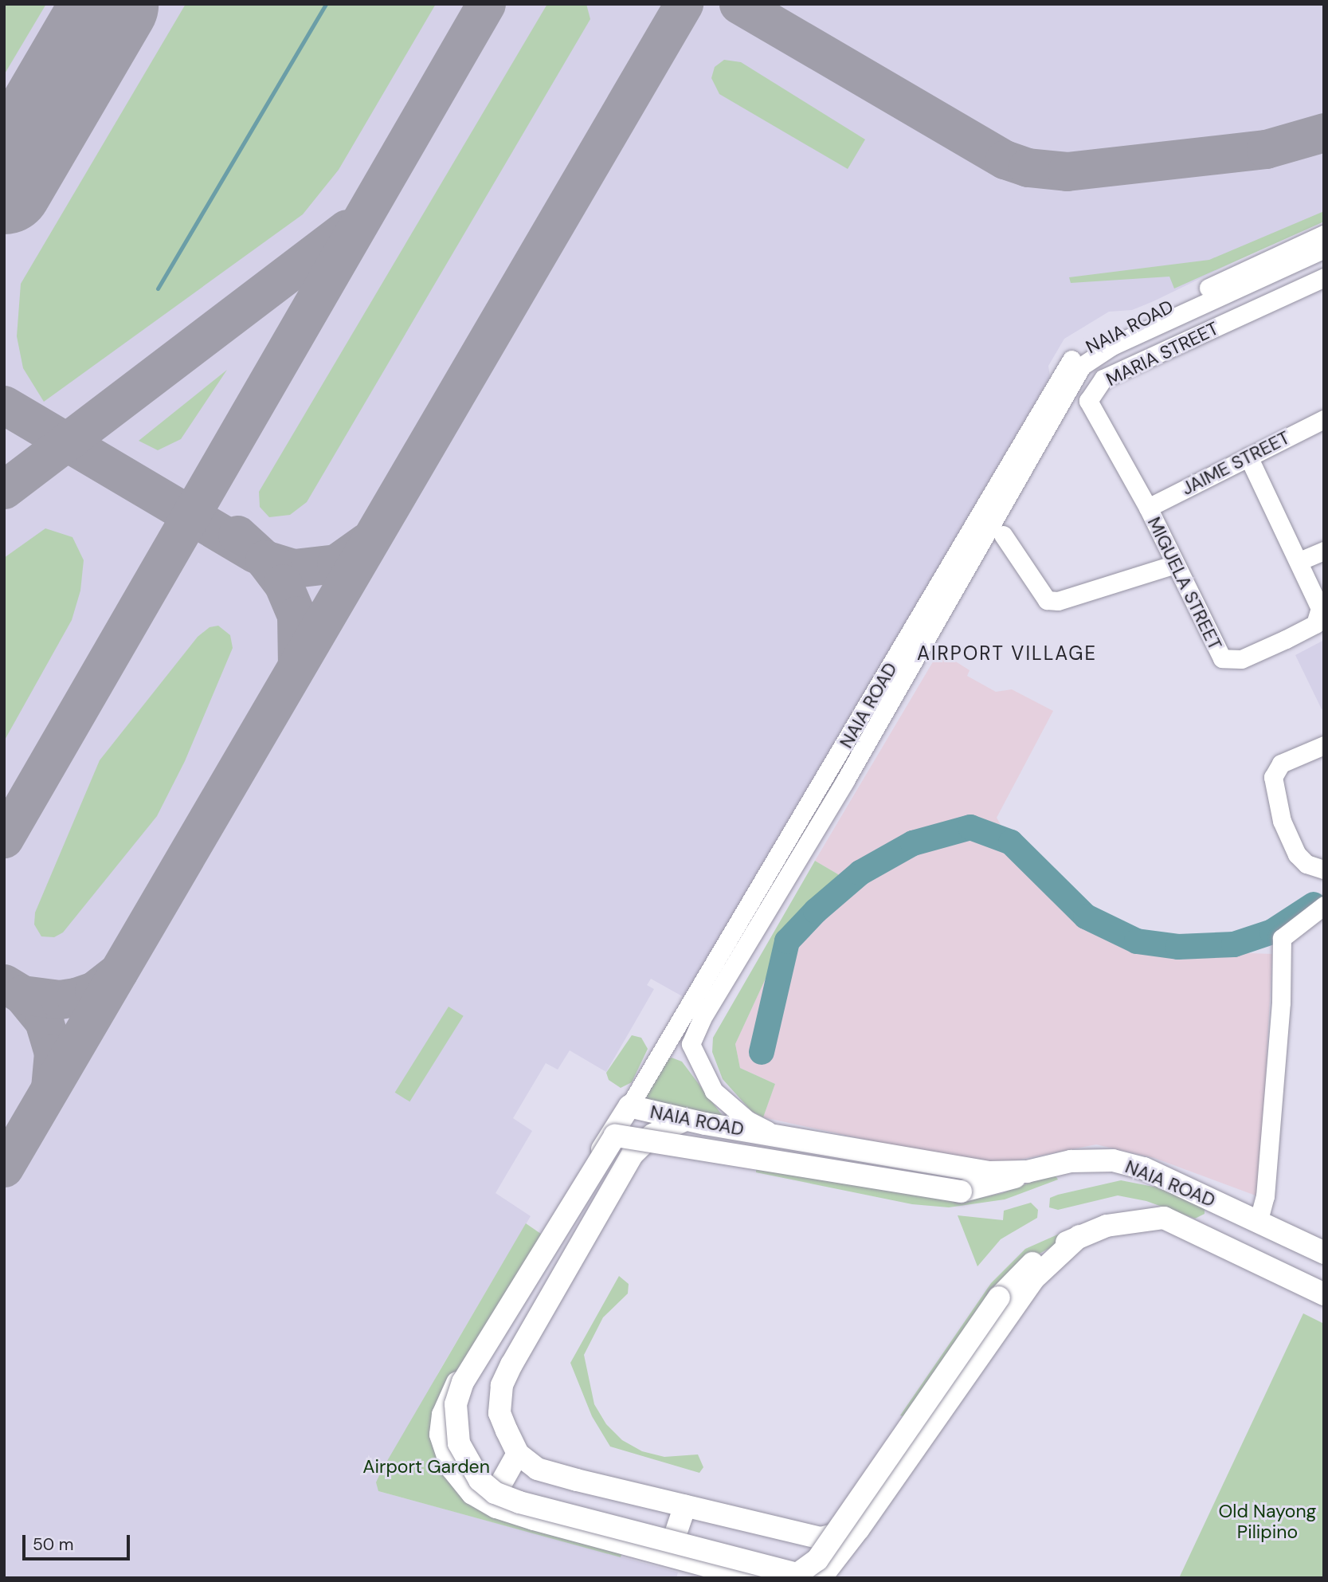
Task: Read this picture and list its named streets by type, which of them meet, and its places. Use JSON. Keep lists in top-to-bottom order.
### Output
{
  "streets": {
    "main road": ["NAIA ROAD"],
    "street": ["MARIA STREET", "JAIME STREET", "MIGUELA STREET"]
  },
  "crossings": [
    ["MARIA STREET", "JAIME STREET"],
    ["MARIA STREET", "MIGUELA STREET"],
    ["JAIME STREET", "MIGUELA STREET"]
  ],
  "districts": ["AIRPORT VILLAGE"],
  "parks": ["Airport Garden", "Old Nayong Pilipino"],
  "scale_bar": "50 m"
}
